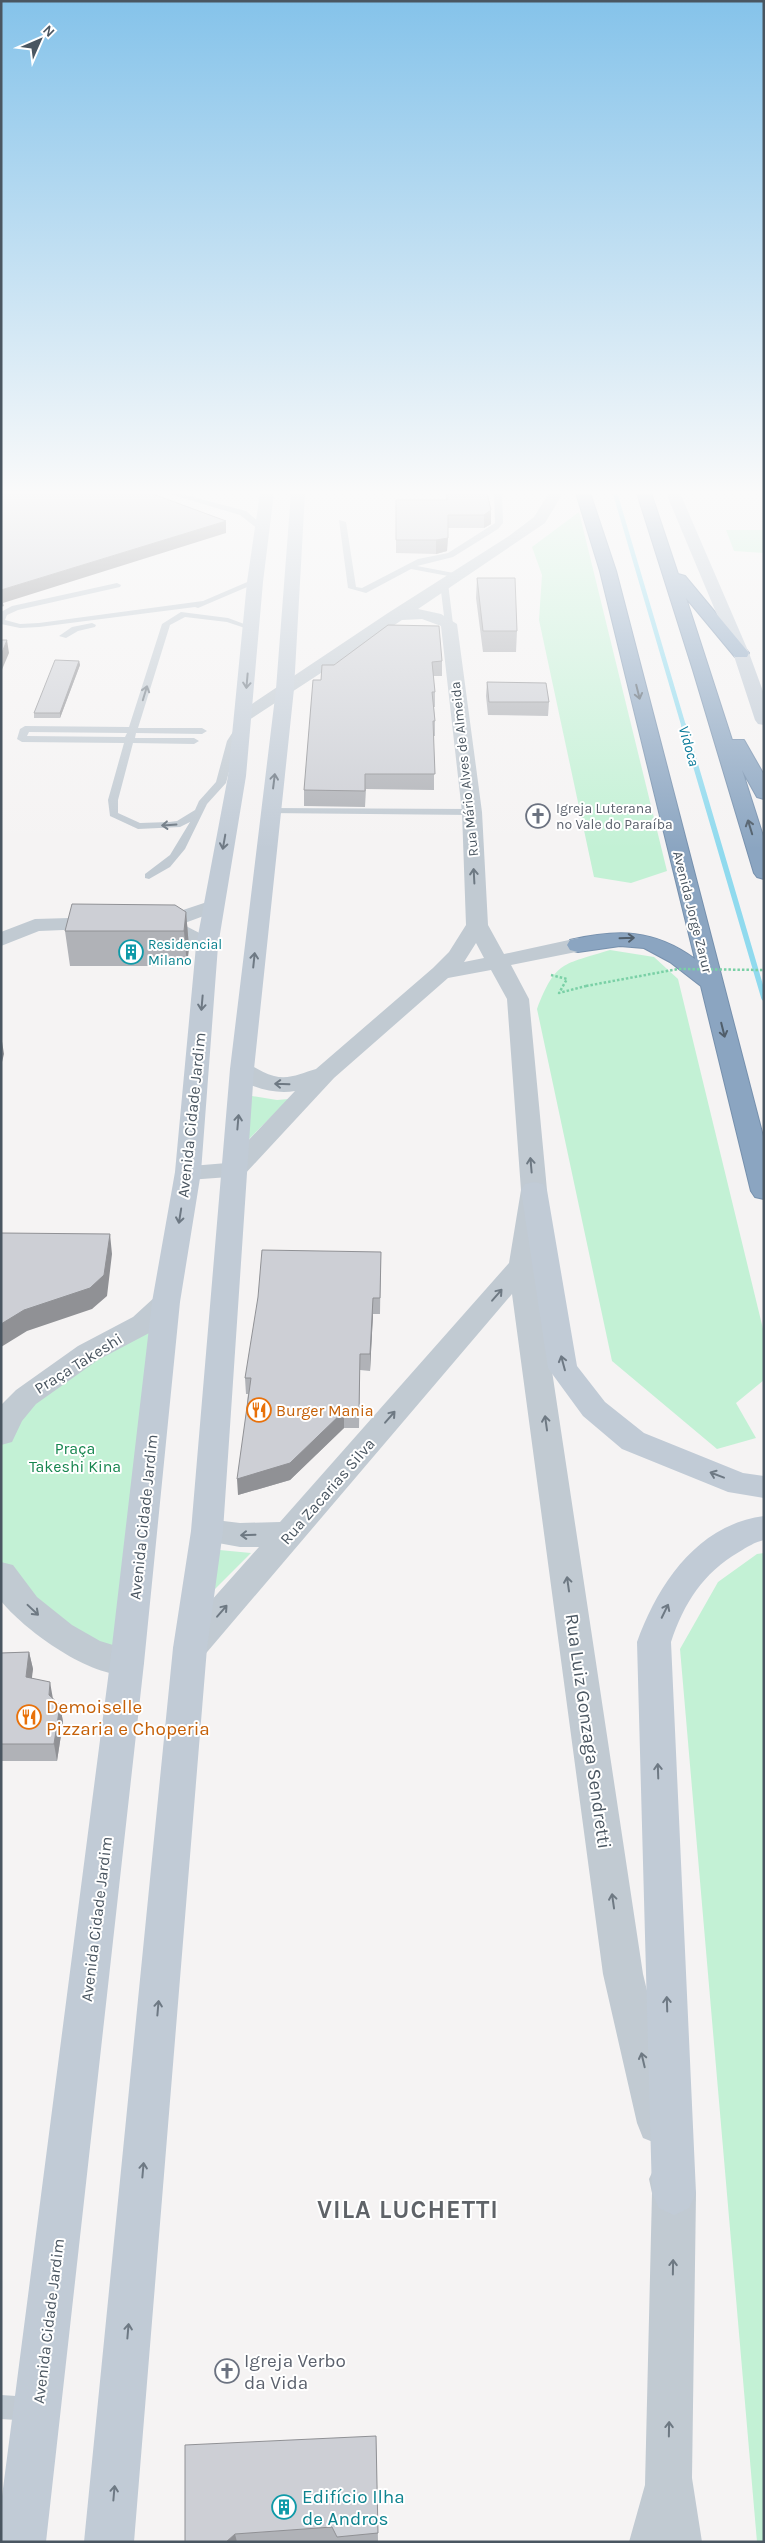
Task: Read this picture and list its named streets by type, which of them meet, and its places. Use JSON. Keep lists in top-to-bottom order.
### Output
{
  "streets": {
    "highway": ["Avenida Jorge Zarur"],
    "main road": ["Avenida Cidade Jardim"],
    "street": [
      "Rua Mário Alves de Almeida",
      "Praça Takeshi",
      "Rua Zacarias Silva",
      "Rua Luiz Gonzaga Sendretti"
    ]
  },
  "crossings": [
    ["Avenida Cidade Jardim", "Praça Takeshi"],
    ["Rua Zacarias Silva", "Rua Luiz Gonzaga Sendretti"]
  ],
  "one_way": ["Rua Mário Alves de Almeida", "Rua Zacarias Silva", "Rua Luiz Gonzaga Sendretti"],
  "districts": ["VILA LUCHETTI"],
  "water": ["Vidoca"],
  "parks": ["Praça Takeshi Kina"],
  "places": {
    "church": ["Igreja Luterana no Vale do Paraíba", "Igreja Verbo da Vida"],
    "building": ["Residencial Milano", "Edifício Ilha de Andros"],
    "restaurant": ["Burger Mania", "Demoiselle Pizzaria e Choperia"]
  },
  "north": "top right"
}
